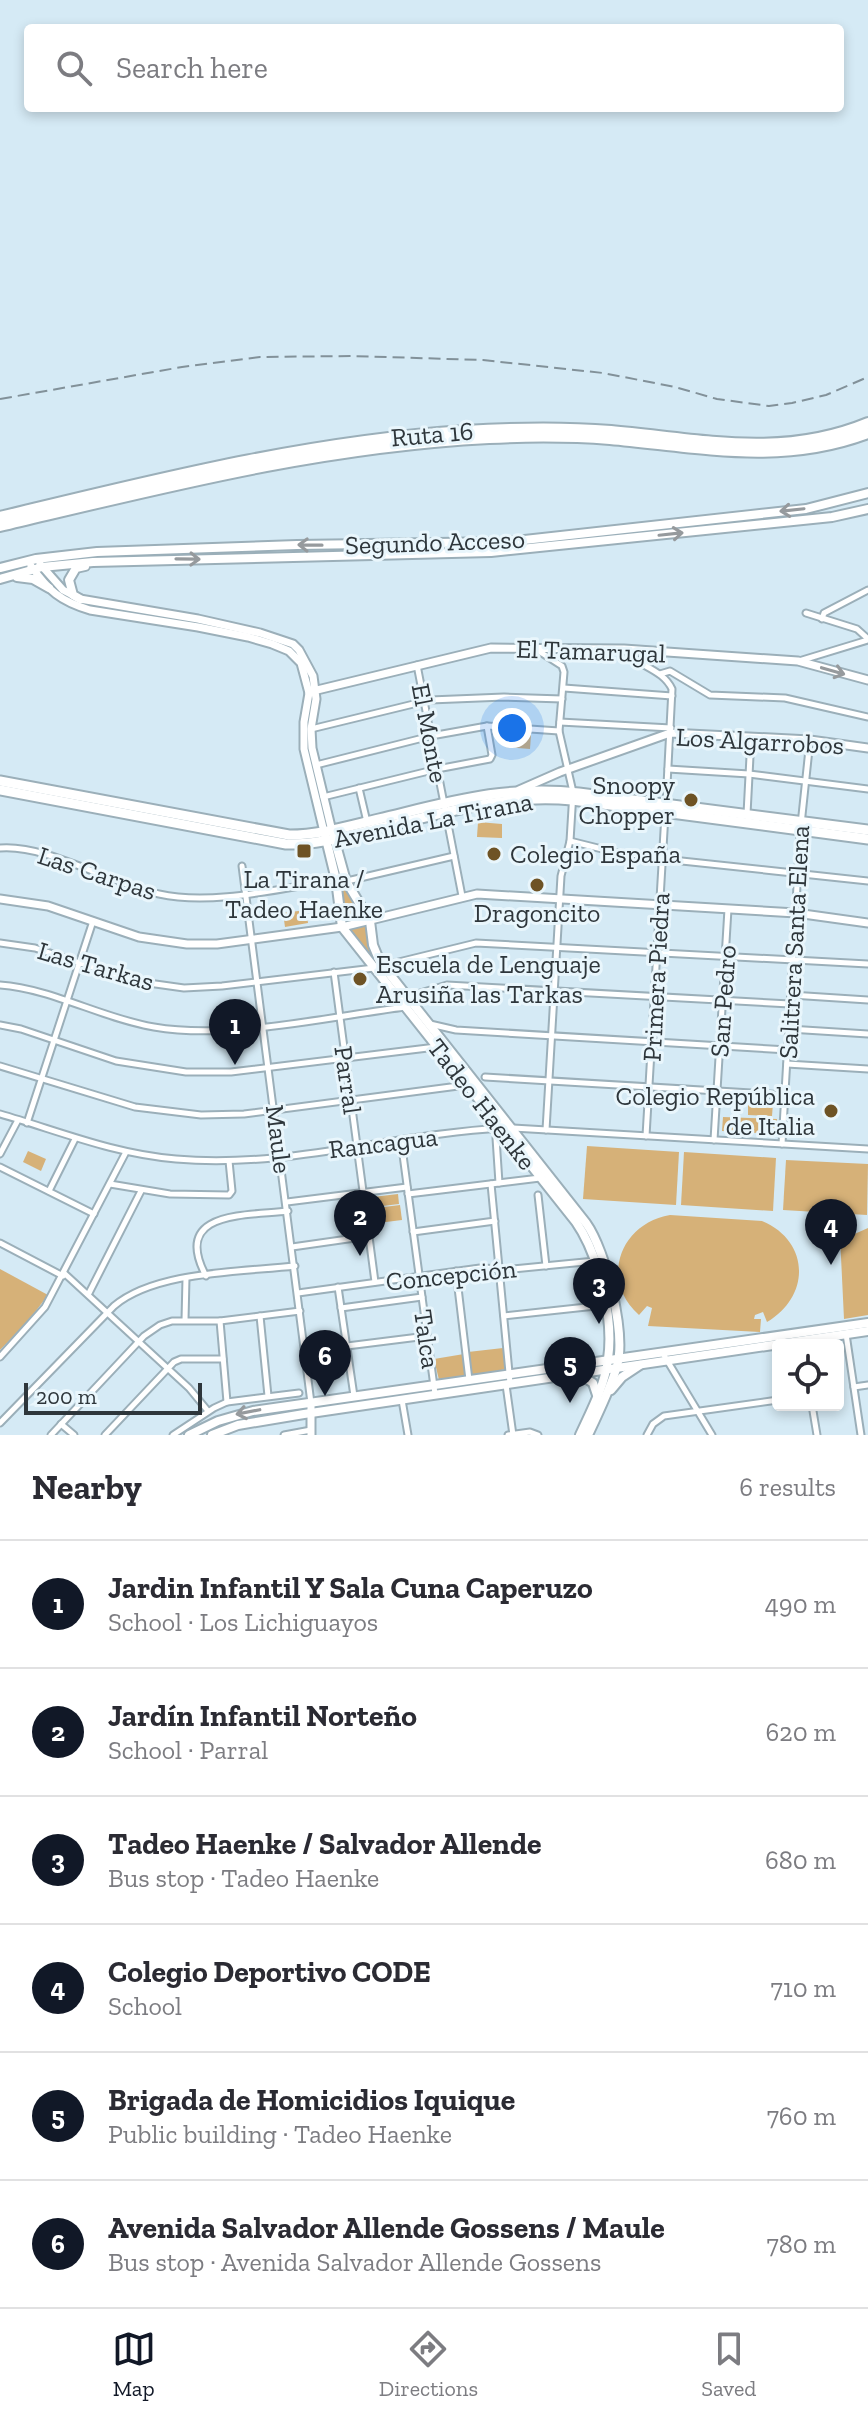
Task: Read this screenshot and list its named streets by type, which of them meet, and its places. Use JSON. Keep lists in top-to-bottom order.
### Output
{
  "streets": {
    "highway": ["Ruta 16", "Avenida La Tirana"],
    "main road": ["Segundo Acceso", "Tadeo Haenke"],
    "street": [
      "El Tamarugal",
      "El Monte",
      "Los Algarrobos",
      "Las Carpas",
      "Salitrera Santa Elena",
      "Las Tarkas",
      "Primera Piedra",
      "San Pedro",
      "Parral",
      "Maule",
      "Rancagua",
      "Concepción",
      "Talca"
    ]
  },
  "crossings": [
    ["El Tamarugal", "El Monte"],
    ["El Tamarugal", "Tadeo Haenke"],
    ["El Monte", "Avenida La Tirana"],
    ["El Monte", "Las Carpas"],
    ["Los Algarrobos", "Avenida La Tirana"],
    ["Los Algarrobos", "Salitrera Santa Elena"],
    ["Los Algarrobos", "Primera Piedra"],
    ["Avenida La Tirana", "Salitrera Santa Elena"],
    ["Avenida La Tirana", "Primera Piedra"],
    ["Avenida La Tirana", "Tadeo Haenke"],
    ["Las Carpas", "Tadeo Haenke"],
    ["Las Carpas", "Maule"],
    ["Salitrera Santa Elena", "Las Tarkas"],
    ["Salitrera Santa Elena", "Rancagua"],
    ["Las Tarkas", "Primera Piedra"],
    ["Las Tarkas", "San Pedro"],
    ["Las Tarkas", "Parral"],
    ["Las Tarkas", "Tadeo Haenke"],
    ["Las Tarkas", "Maule"],
    ["Primera Piedra", "Rancagua"],
    ["San Pedro", "Rancagua"],
    ["Parral", "Rancagua"],
    ["Parral", "Concepción"],
    ["Tadeo Haenke", "Rancagua"],
    ["Tadeo Haenke", "Concepción"],
    ["Maule", "Rancagua"],
    ["Maule", "Concepción"],
    ["Rancagua", "Talca"],
    ["Concepción", "Talca"]
  ],
  "places": {
    "other": [
      "Snoopy Chopper",
      "Colegio España",
      "Dragoncito",
      "Escuela de Lenguaje Arusiña las Tarkas",
      "Colegio República de Italia"
    ],
    "transit": ["La Tirana / Tadeo Haenke"]
  },
  "scale_bar": "200 m",
  "page": {
    "search": "Search here",
    "pins": [
      "1",
      "2",
      "4",
      "3",
      "6",
      "5"
    ],
    "scale": "200 m",
    "heading": ["Nearby", "6 results"],
    "list": [
      {
        "mark": "1",
        "name": "Jardin Infantil Y Sala Cuna Caperuzo",
        "note": "School · Los Lichiguayos",
        "value": "490 m"
      },
      {
        "mark": "2",
        "name": "Jardín Infantil Norteño",
        "note": "School · Parral",
        "value": "620 m"
      },
      {
        "mark": "3",
        "name": "Tadeo Haenke / Salvador Allende",
        "note": "Bus stop · Tadeo Haenke",
        "value": "680 m"
      },
      {
        "mark": "4",
        "name": "Colegio Deportivo CODE",
        "note": "School",
        "value": "710 m"
      },
      {
        "mark": "5",
        "name": "Brigada de Homicidios Iquique",
        "note": "Public building · Tadeo Haenke",
        "value": "760 m"
      },
      {
        "mark": "6",
        "name": "Avenida Salvador Allende Gossens / Maule",
        "note": "Bus stop · Avenida Salvador Allende Gossens",
        "value": "780 m"
      }
    ],
    "nav": ["Map", "Directions", "Saved"]
  }
}
